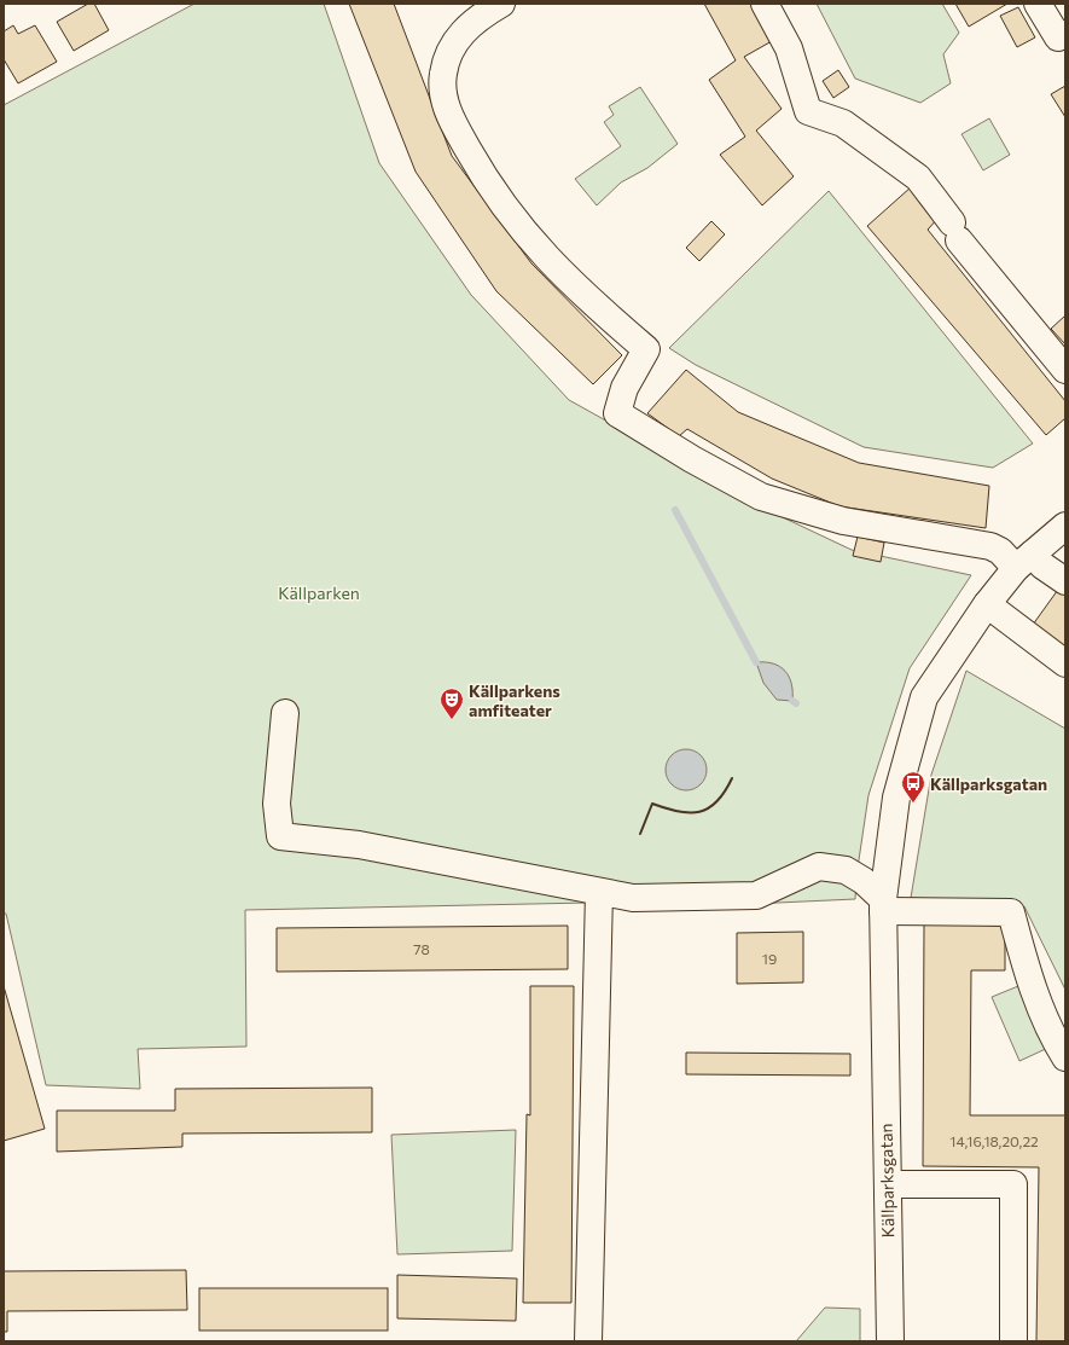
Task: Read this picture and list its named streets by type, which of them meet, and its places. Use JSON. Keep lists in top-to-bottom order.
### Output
{
  "streets": {
    "street": ["Källparksgatan"]
  },
  "parks": ["Källparken"],
  "places": {
    "theatre": ["Källparkens amfiteater"],
    "bus stop": ["Källparksgatan"]
  },
  "house_numbers": ["78", "19", "14,16,18,20,22"]
}
